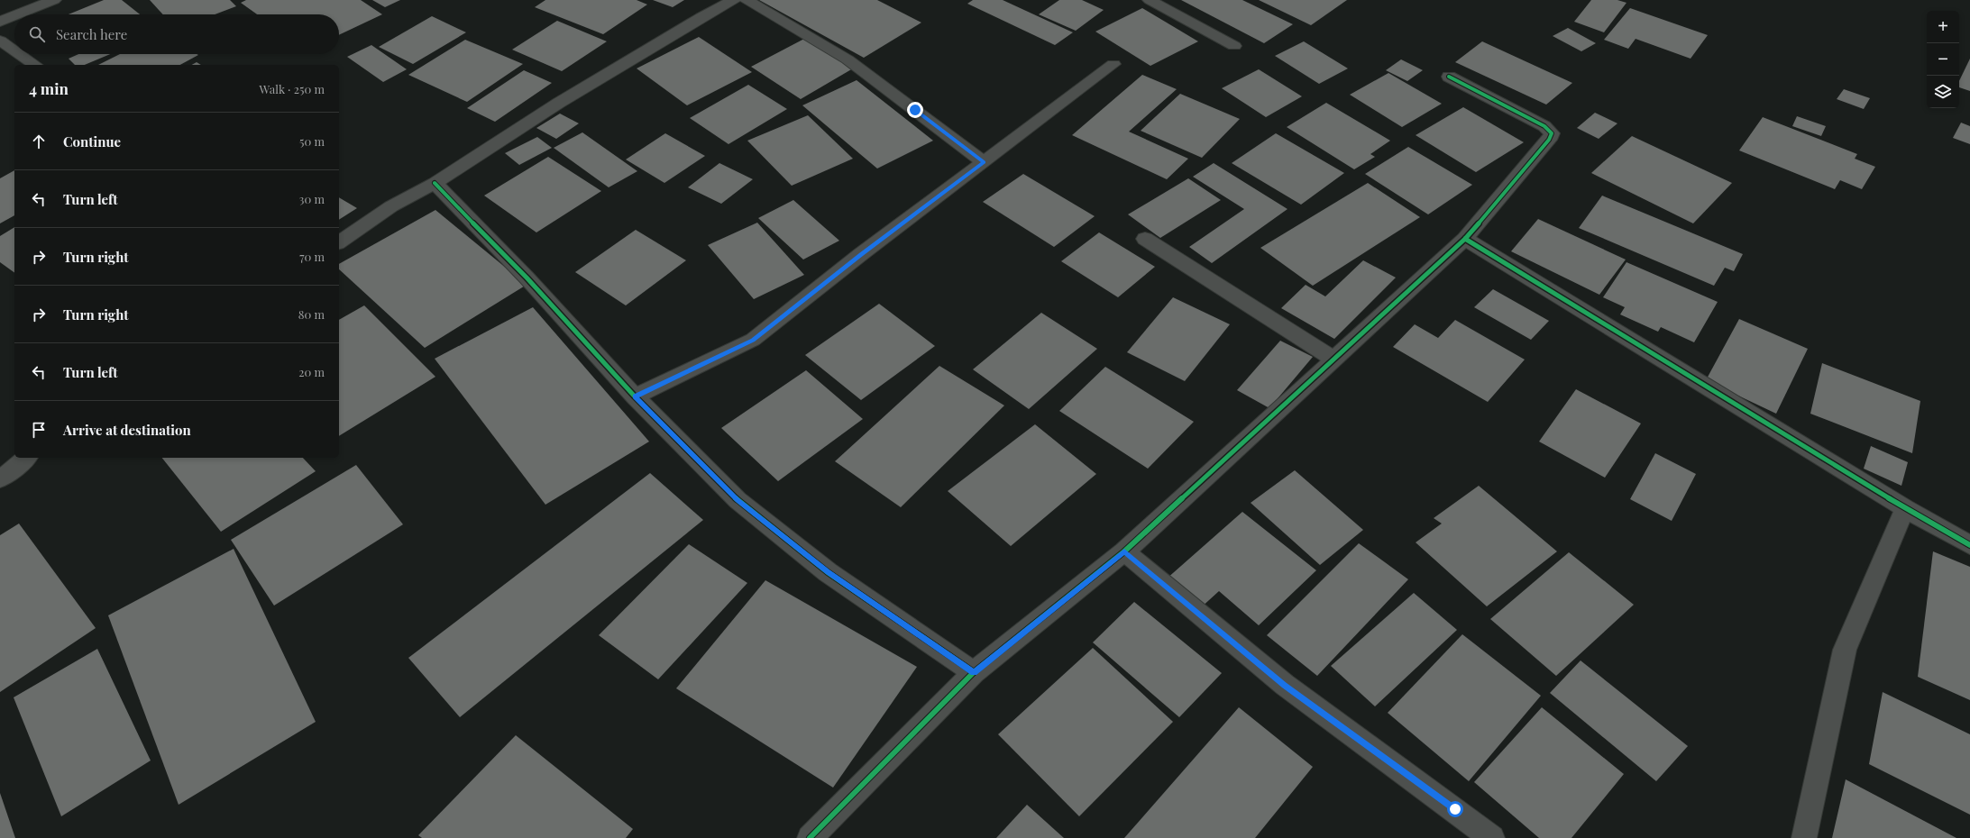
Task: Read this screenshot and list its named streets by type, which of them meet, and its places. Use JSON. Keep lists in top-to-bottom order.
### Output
{
  "page": {
    "map_buttons": ["+", "−"],
    "search": "Search here",
    "heading": ["4 min", "Walk · 250 m"],
    "list": [
      ["Continue", "50 m"],
      ["Turn left", "30 m"],
      ["Turn right", "70 m"],
      ["Turn right", "80 m"],
      ["Turn left", "20 m"],
      "Arrive at destination"
    ]
  }
}
